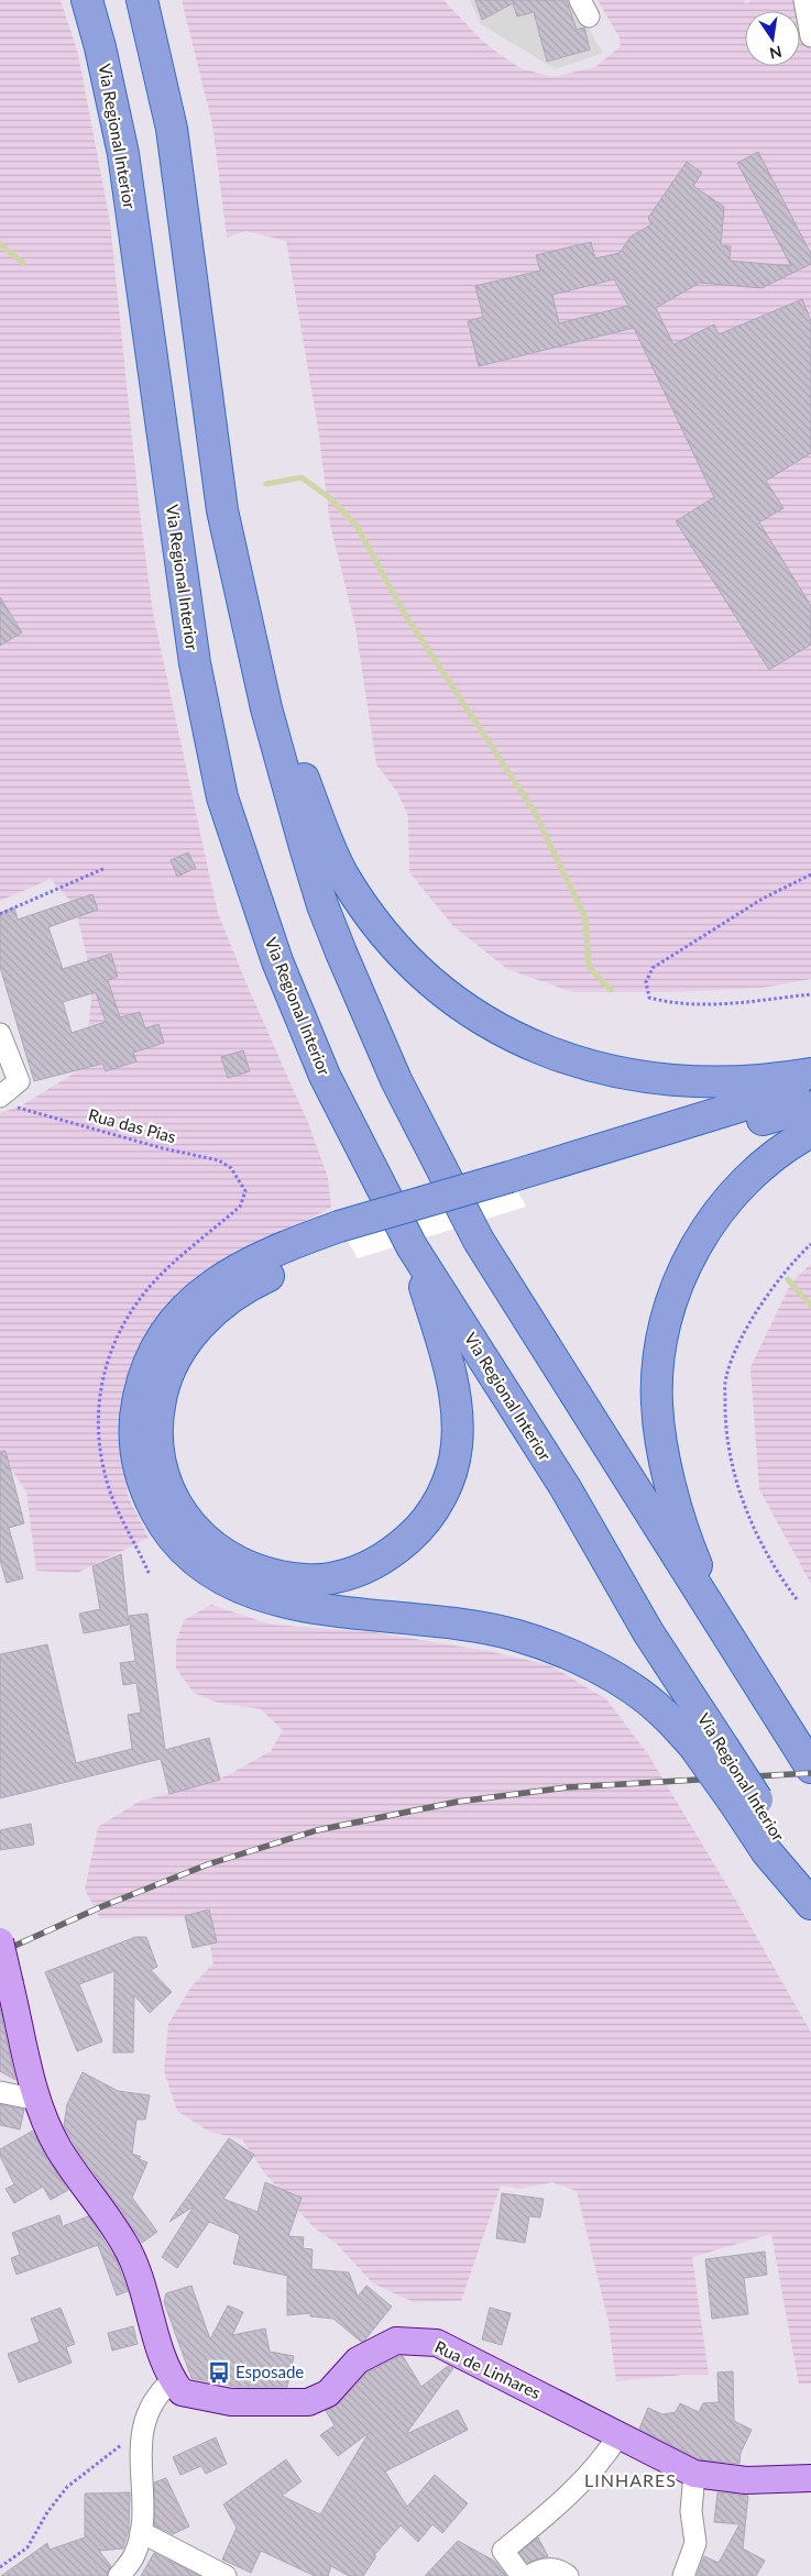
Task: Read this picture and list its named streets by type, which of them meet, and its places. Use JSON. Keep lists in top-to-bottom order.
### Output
{
  "streets": {
    "highway": ["Via Regional Interior"],
    "main road": ["Rua de Linhares"],
    "path": ["Rua das Pias"]
  },
  "districts": ["LINHARES"],
  "places": {
    "bus stop": ["Esposade"]
  },
  "north": "bottom"
}
